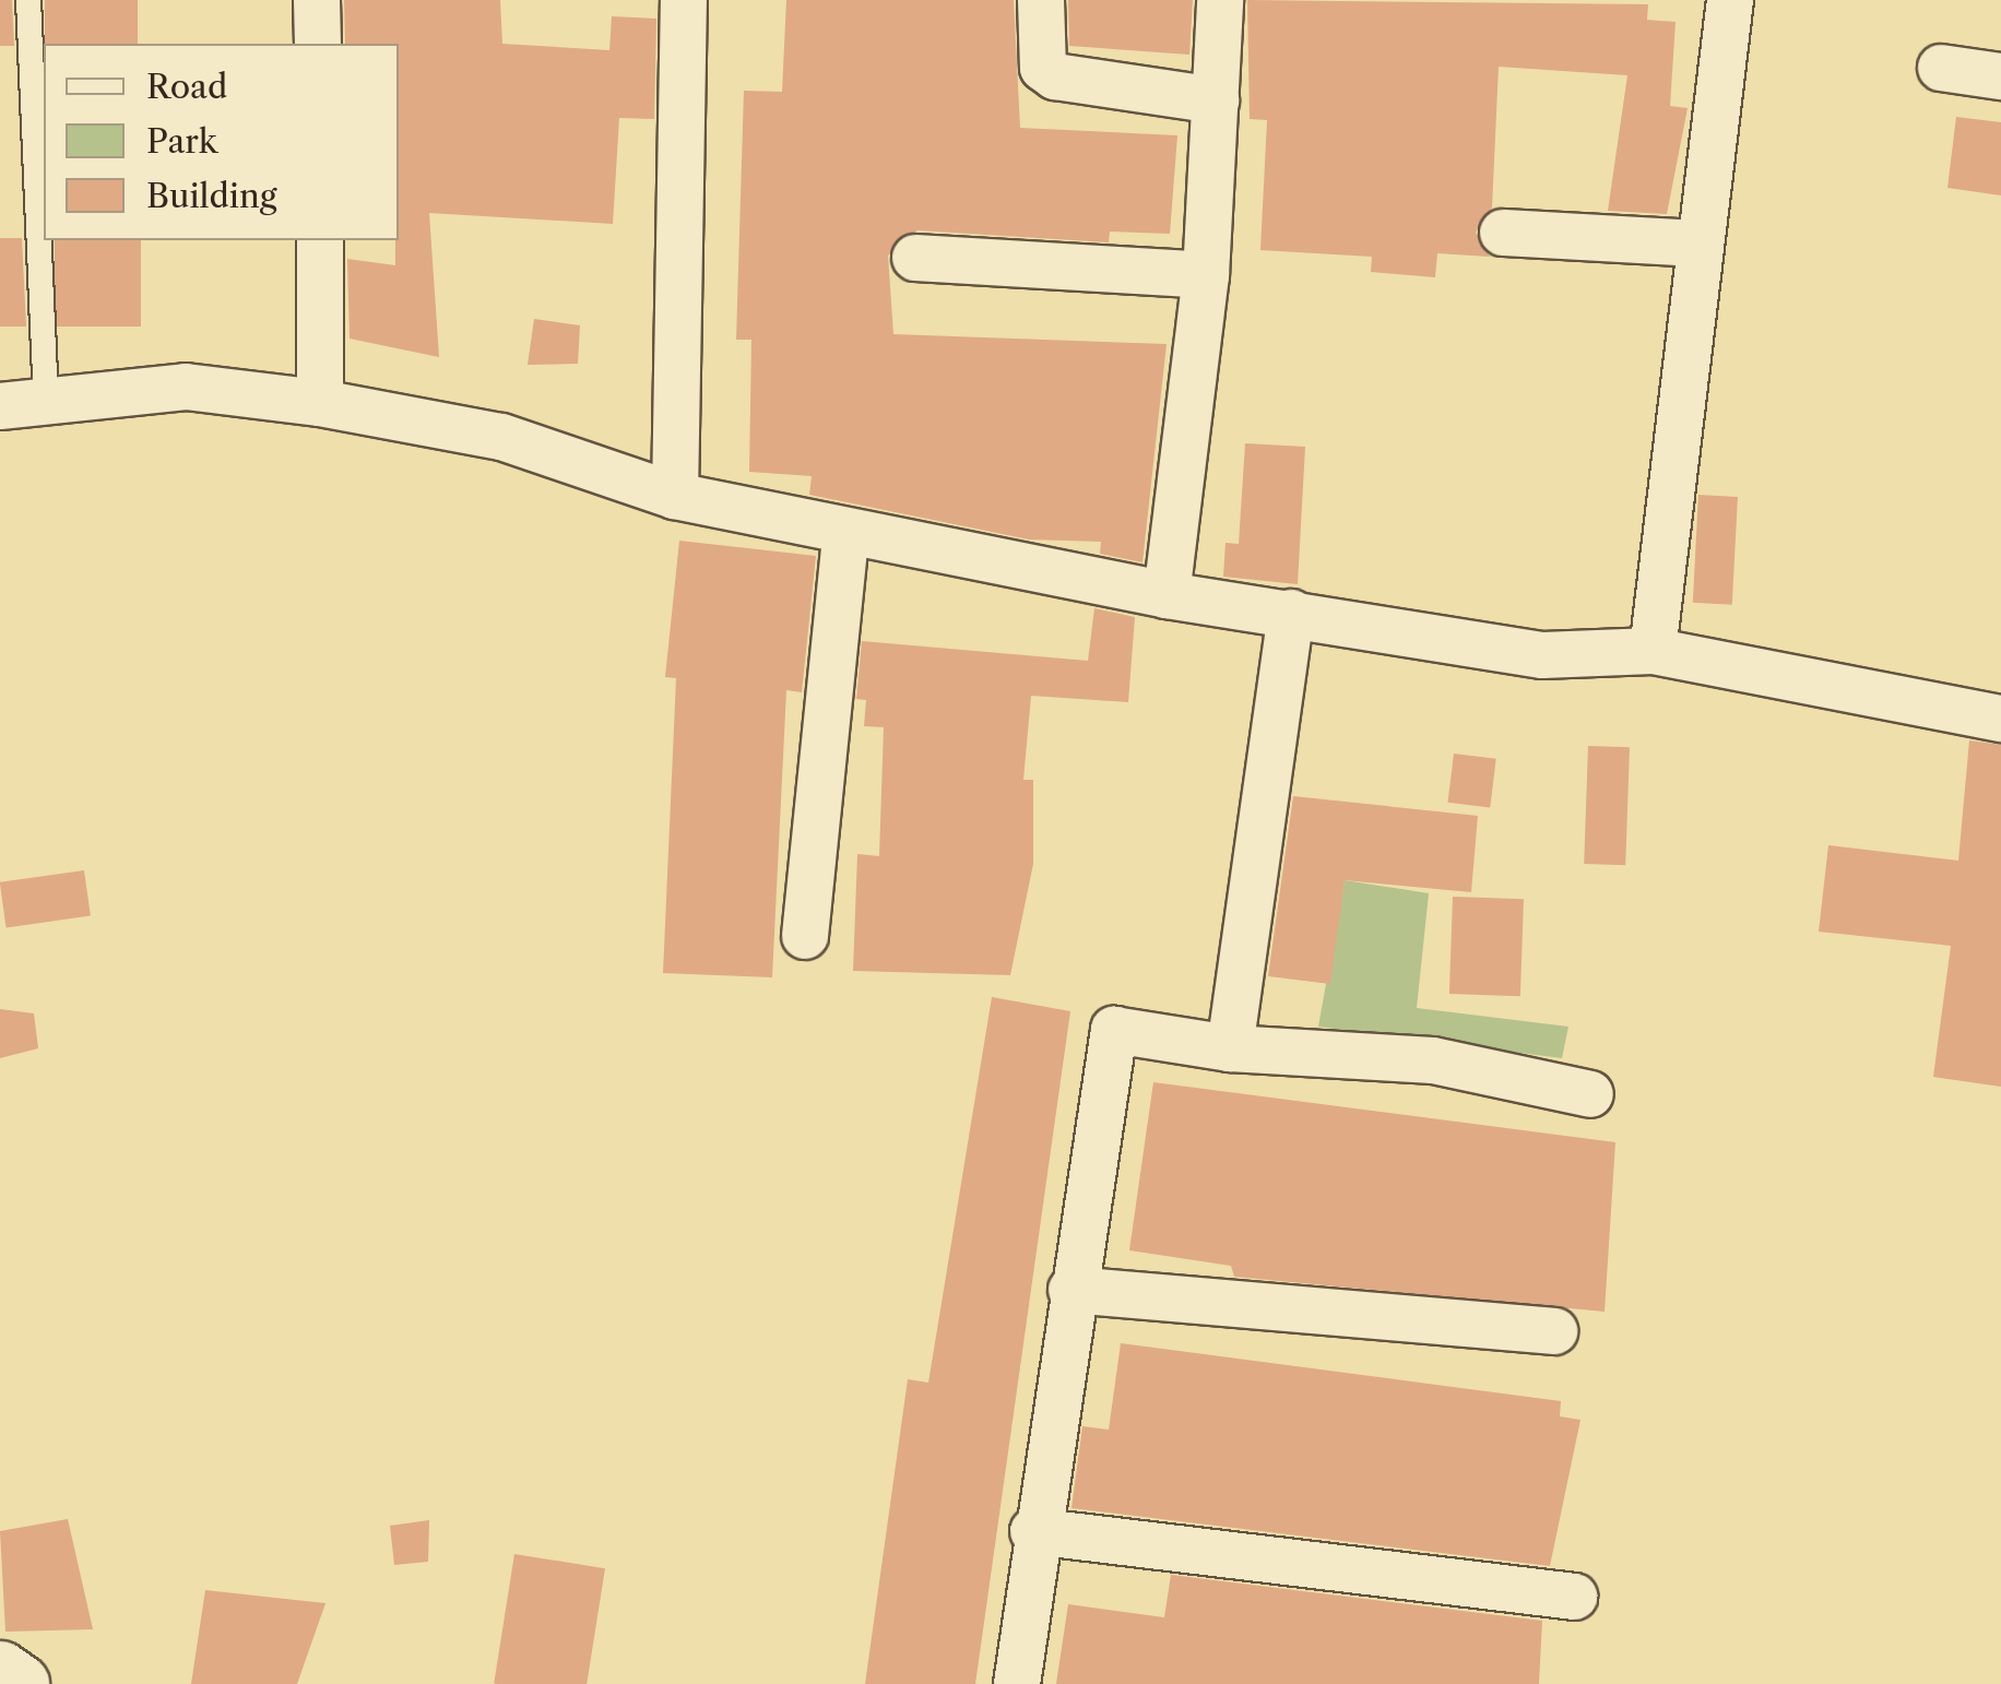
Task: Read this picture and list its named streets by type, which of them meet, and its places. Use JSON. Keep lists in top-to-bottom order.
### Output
{
  "legend": ["Road", "Park", "Building"]
}
